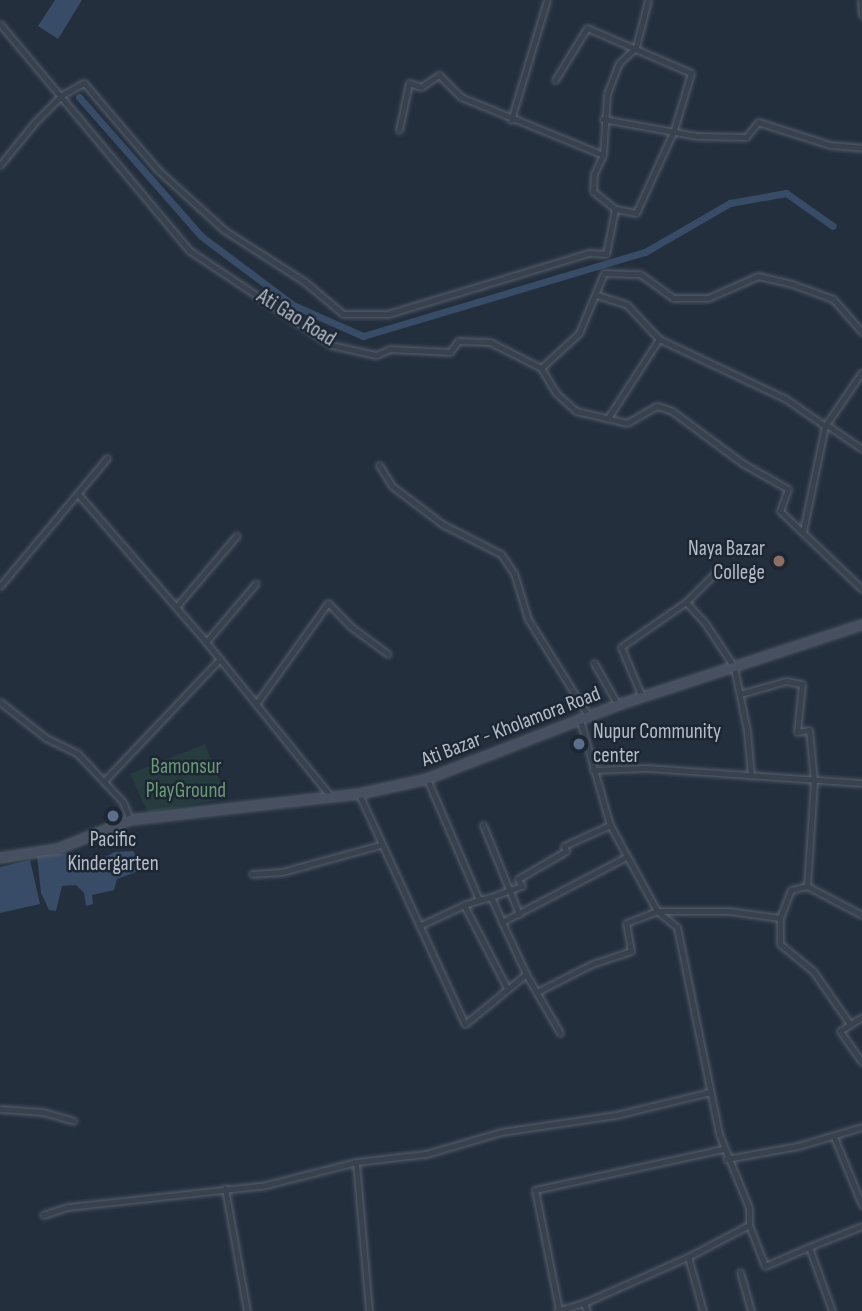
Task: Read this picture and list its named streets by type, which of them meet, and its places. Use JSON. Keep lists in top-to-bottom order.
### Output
{
  "streets": {
    "main road": ["Ati Bazar - Kholamora Road"],
    "street": ["Ati Gao Road"]
  },
  "parks": ["Bamonsur PlayGround"],
  "places": ["Naya Bazar College", "Nupur Community center", "Pacific Kindergarten"]
}
